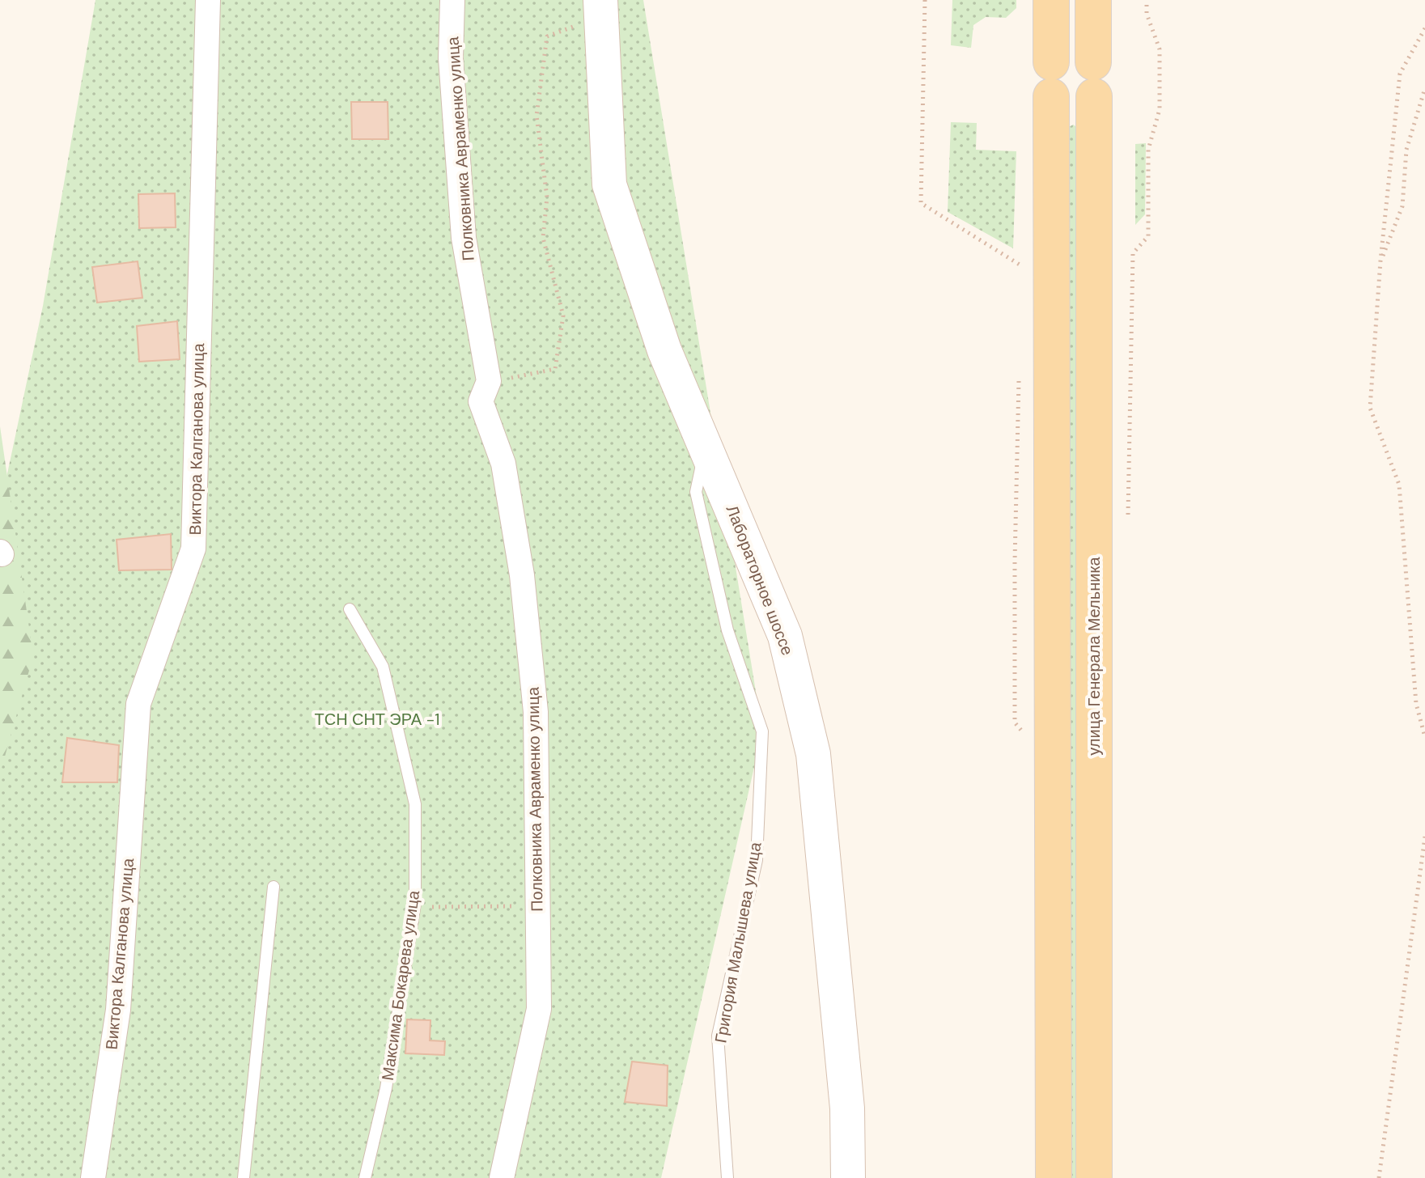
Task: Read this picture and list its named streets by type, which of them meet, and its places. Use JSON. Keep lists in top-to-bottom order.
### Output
{
  "streets": {
    "main road": ["Лабораторное шоссе", "улица Генерала Мельника"],
    "street": ["Полковника Авраменко улица", "Виктора Калганова улица"],
    "lane": ["Григория Малышева улица", "Максима Бокарева улица"]
  },
  "crossings": [
    ["Лабораторное шоссе", "Григория Малышева улица"]
  ],
  "parks": ["ТСН СНТ ЭРА -1"]
}
